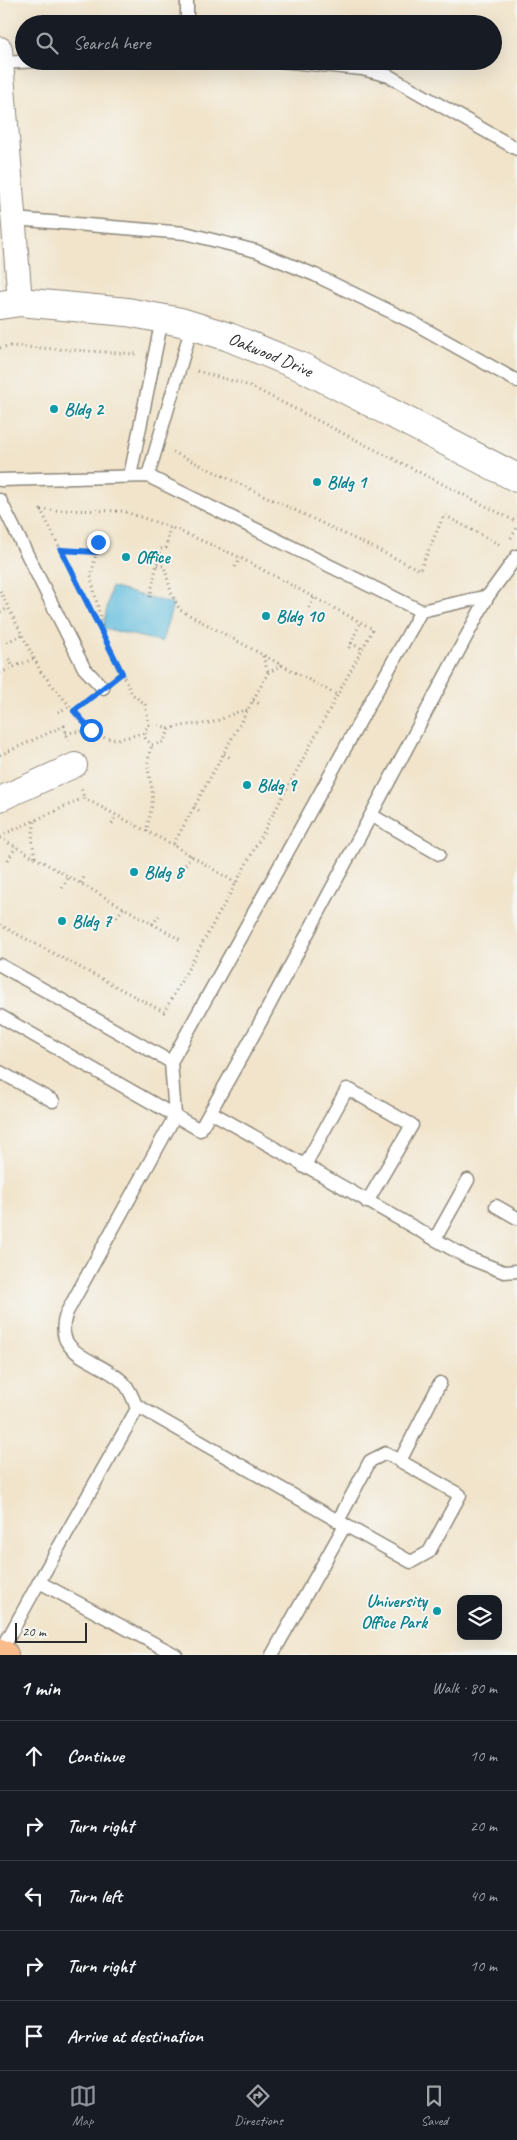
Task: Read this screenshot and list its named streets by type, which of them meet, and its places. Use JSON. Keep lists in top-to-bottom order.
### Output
{
  "streets": {
    "street": ["Oakwood Drive"]
  },
  "places": [
    "Bldg 2",
    "Bldg 1",
    "Office",
    "Bldg 10",
    "Bldg 9",
    "Bldg 8",
    "Bldg 7",
    "University Office Park"
  ],
  "scale_bar": "20 m",
  "page": {
    "search": "Search here",
    "scale": "20 m",
    "heading": ["1 min", "Walk · 80 m"],
    "list": [
      ["Continue", "10 m"],
      ["Turn right", "20 m"],
      ["Turn left", "40 m"],
      ["Turn right", "10 m"],
      "Arrive at destination"
    ],
    "nav": ["Map", "Directions", "Saved"]
  }
}
